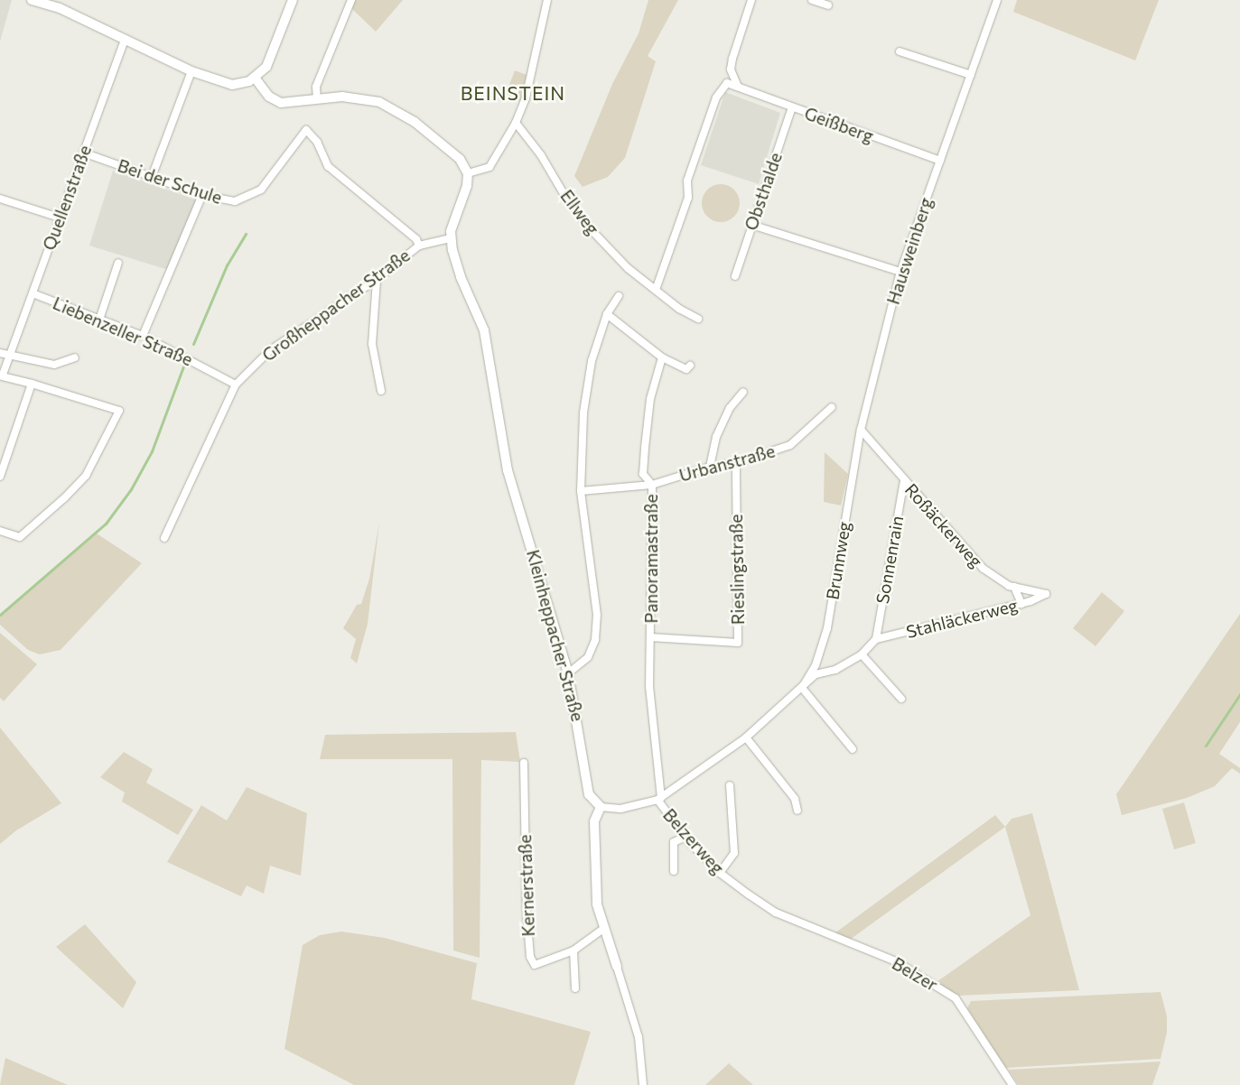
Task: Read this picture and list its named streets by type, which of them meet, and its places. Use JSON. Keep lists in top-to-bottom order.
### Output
{
  "streets": {
    "street": [
      "Geißberg",
      "Bei der Schule",
      "Obsthalde",
      "Quellenstraße",
      "Ellweg",
      "Hausweinberg",
      "Großheppacher Straße",
      "Liebenzeller Straße",
      "Urbanstraße",
      "Roßäckerweg",
      "Panoramastraße",
      "Sonnenrain",
      "Brunnweg",
      "Rieslingstraße",
      "Stahläckerweg",
      "Kleinheppacher Straße",
      "Belzerweg",
      "Kernerstraße",
      "Belzer"
    ]
  },
  "crossings": [
    ["Geißberg", "Obsthalde"],
    ["Geißberg", "Hausweinberg"],
    ["Bei der Schule", "Quellenstraße"],
    ["Bei der Schule", "Großheppacher Straße"],
    ["Quellenstraße", "Liebenzeller Straße"],
    ["Hausweinberg", "Roßäckerweg"],
    ["Hausweinberg", "Brunnweg"],
    ["Großheppacher Straße", "Liebenzeller Straße"],
    ["Großheppacher Straße", "Kleinheppacher Straße"],
    ["Urbanstraße", "Panoramastraße"],
    ["Urbanstraße", "Rieslingstraße"],
    ["Roßäckerweg", "Sonnenrain"],
    ["Roßäckerweg", "Brunnweg"],
    ["Roßäckerweg", "Stahläckerweg"],
    ["Panoramastraße", "Brunnweg"],
    ["Panoramastraße", "Rieslingstraße"],
    ["Panoramastraße", "Belzerweg"],
    ["Sonnenrain", "Brunnweg"],
    ["Sonnenrain", "Stahläckerweg"],
    ["Brunnweg", "Stahläckerweg"],
    ["Brunnweg", "Kleinheppacher Straße"],
    ["Brunnweg", "Belzerweg"],
    ["Belzerweg", "Belzer"]
  ],
  "districts": ["BEINSTEIN"]
}
